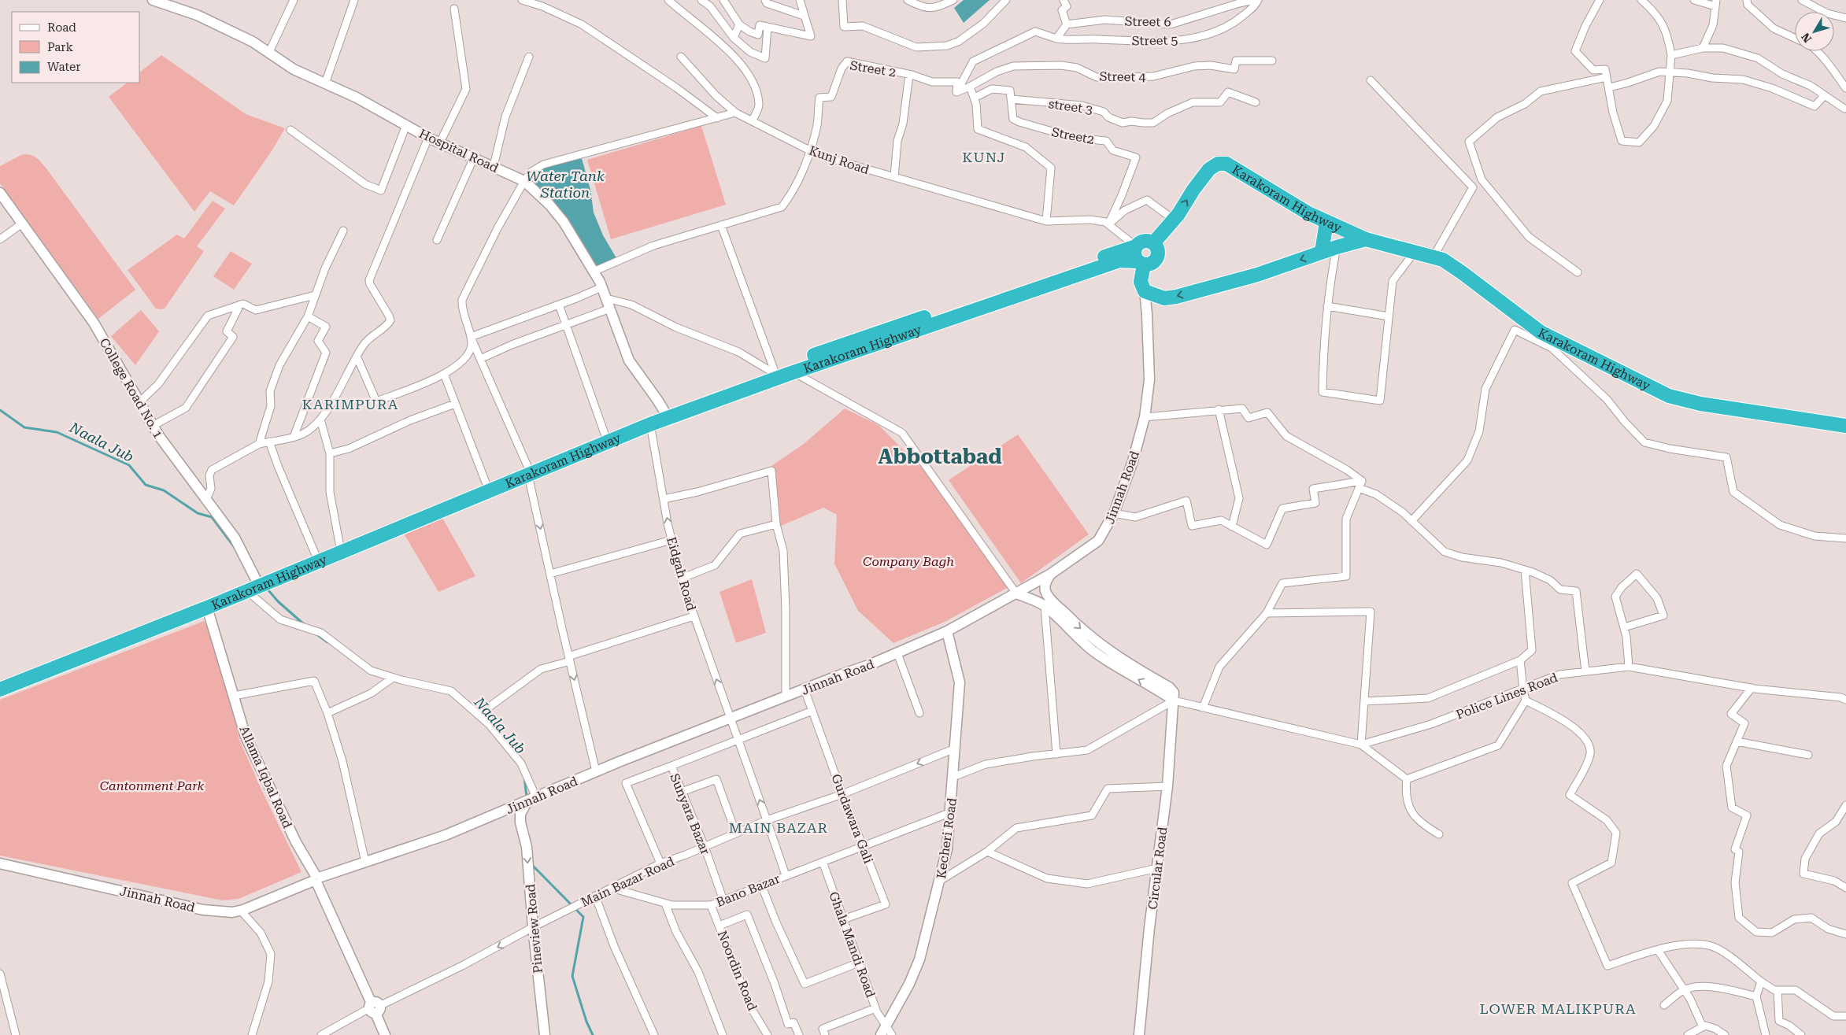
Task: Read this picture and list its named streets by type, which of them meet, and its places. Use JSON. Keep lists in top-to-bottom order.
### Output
{
  "streets": {
    "highway": ["Karakoram Highway"],
    "main road": [
      "Hospital Road",
      "College Road No. 1",
      "Jinnah Road",
      "Allama Iqbal Road",
      "Kecheri Road",
      "Circular Road",
      "Pineview Road"
    ],
    "street": [
      "Street 6",
      "Street 5",
      "Street 2",
      "Street 4",
      "street 3",
      "Street2",
      "Kunj Road",
      "Eidgah Road",
      "Police Lines Road",
      "Sunyara Bazar",
      "Gurdawara Gali",
      "Main Bazar Road",
      "Bano Bazar",
      "Ghala Mandi Road",
      "Noordin Road"
    ]
  },
  "crossings": [
    ["Street 5", "Street 2"],
    ["Street 2", "Kunj Road"],
    ["street 3", "Street2"],
    ["Street2", "Kunj Road"],
    ["Hospital Road", "Karakoram Highway"],
    ["Kunj Road", "Karakoram Highway"],
    ["Karakoram Highway", "College Road No. 1"],
    ["Karakoram Highway", "Jinnah Road"],
    ["Karakoram Highway", "Eidgah Road"],
    ["Karakoram Highway", "Allama Iqbal Road"],
    ["Jinnah Road", "Eidgah Road"],
    ["Jinnah Road", "Allama Iqbal Road"],
    ["Jinnah Road", "Gurdawara Gali"],
    ["Jinnah Road", "Kecheri Road"],
    ["Police Lines Road", "Circular Road"],
    ["Allama Iqbal Road", "Main Bazar Road"],
    ["Sunyara Bazar", "Main Bazar Road"],
    ["Sunyara Bazar", "Bano Bazar"],
    ["Gurdawara Gali", "Main Bazar Road"],
    ["Gurdawara Gali", "Bano Bazar"],
    ["Gurdawara Gali", "Ghala Mandi Road"],
    ["Kecheri Road", "Main Bazar Road"],
    ["Kecheri Road", "Bano Bazar"],
    ["Kecheri Road", "Ghala Mandi Road"],
    ["Main Bazar Road", "Pineview Road"],
    ["Bano Bazar", "Ghala Mandi Road"],
    ["Bano Bazar", "Noordin Road"]
  ],
  "one_way": ["Eidgah Road", "Main Bazar Road", "Pineview Road"],
  "districts": [
    "KUNJ",
    "KARIMPURA",
    "Abbottabad",
    "MAIN BAZAR",
    "LOWER MALIKPURA"
  ],
  "water": ["Water Tank Station", "Naala Jub"],
  "parks": ["Company Bagh", "Cantonment Park"],
  "legend": ["Road", "Park", "Water"],
  "north": "bottom left"
}
